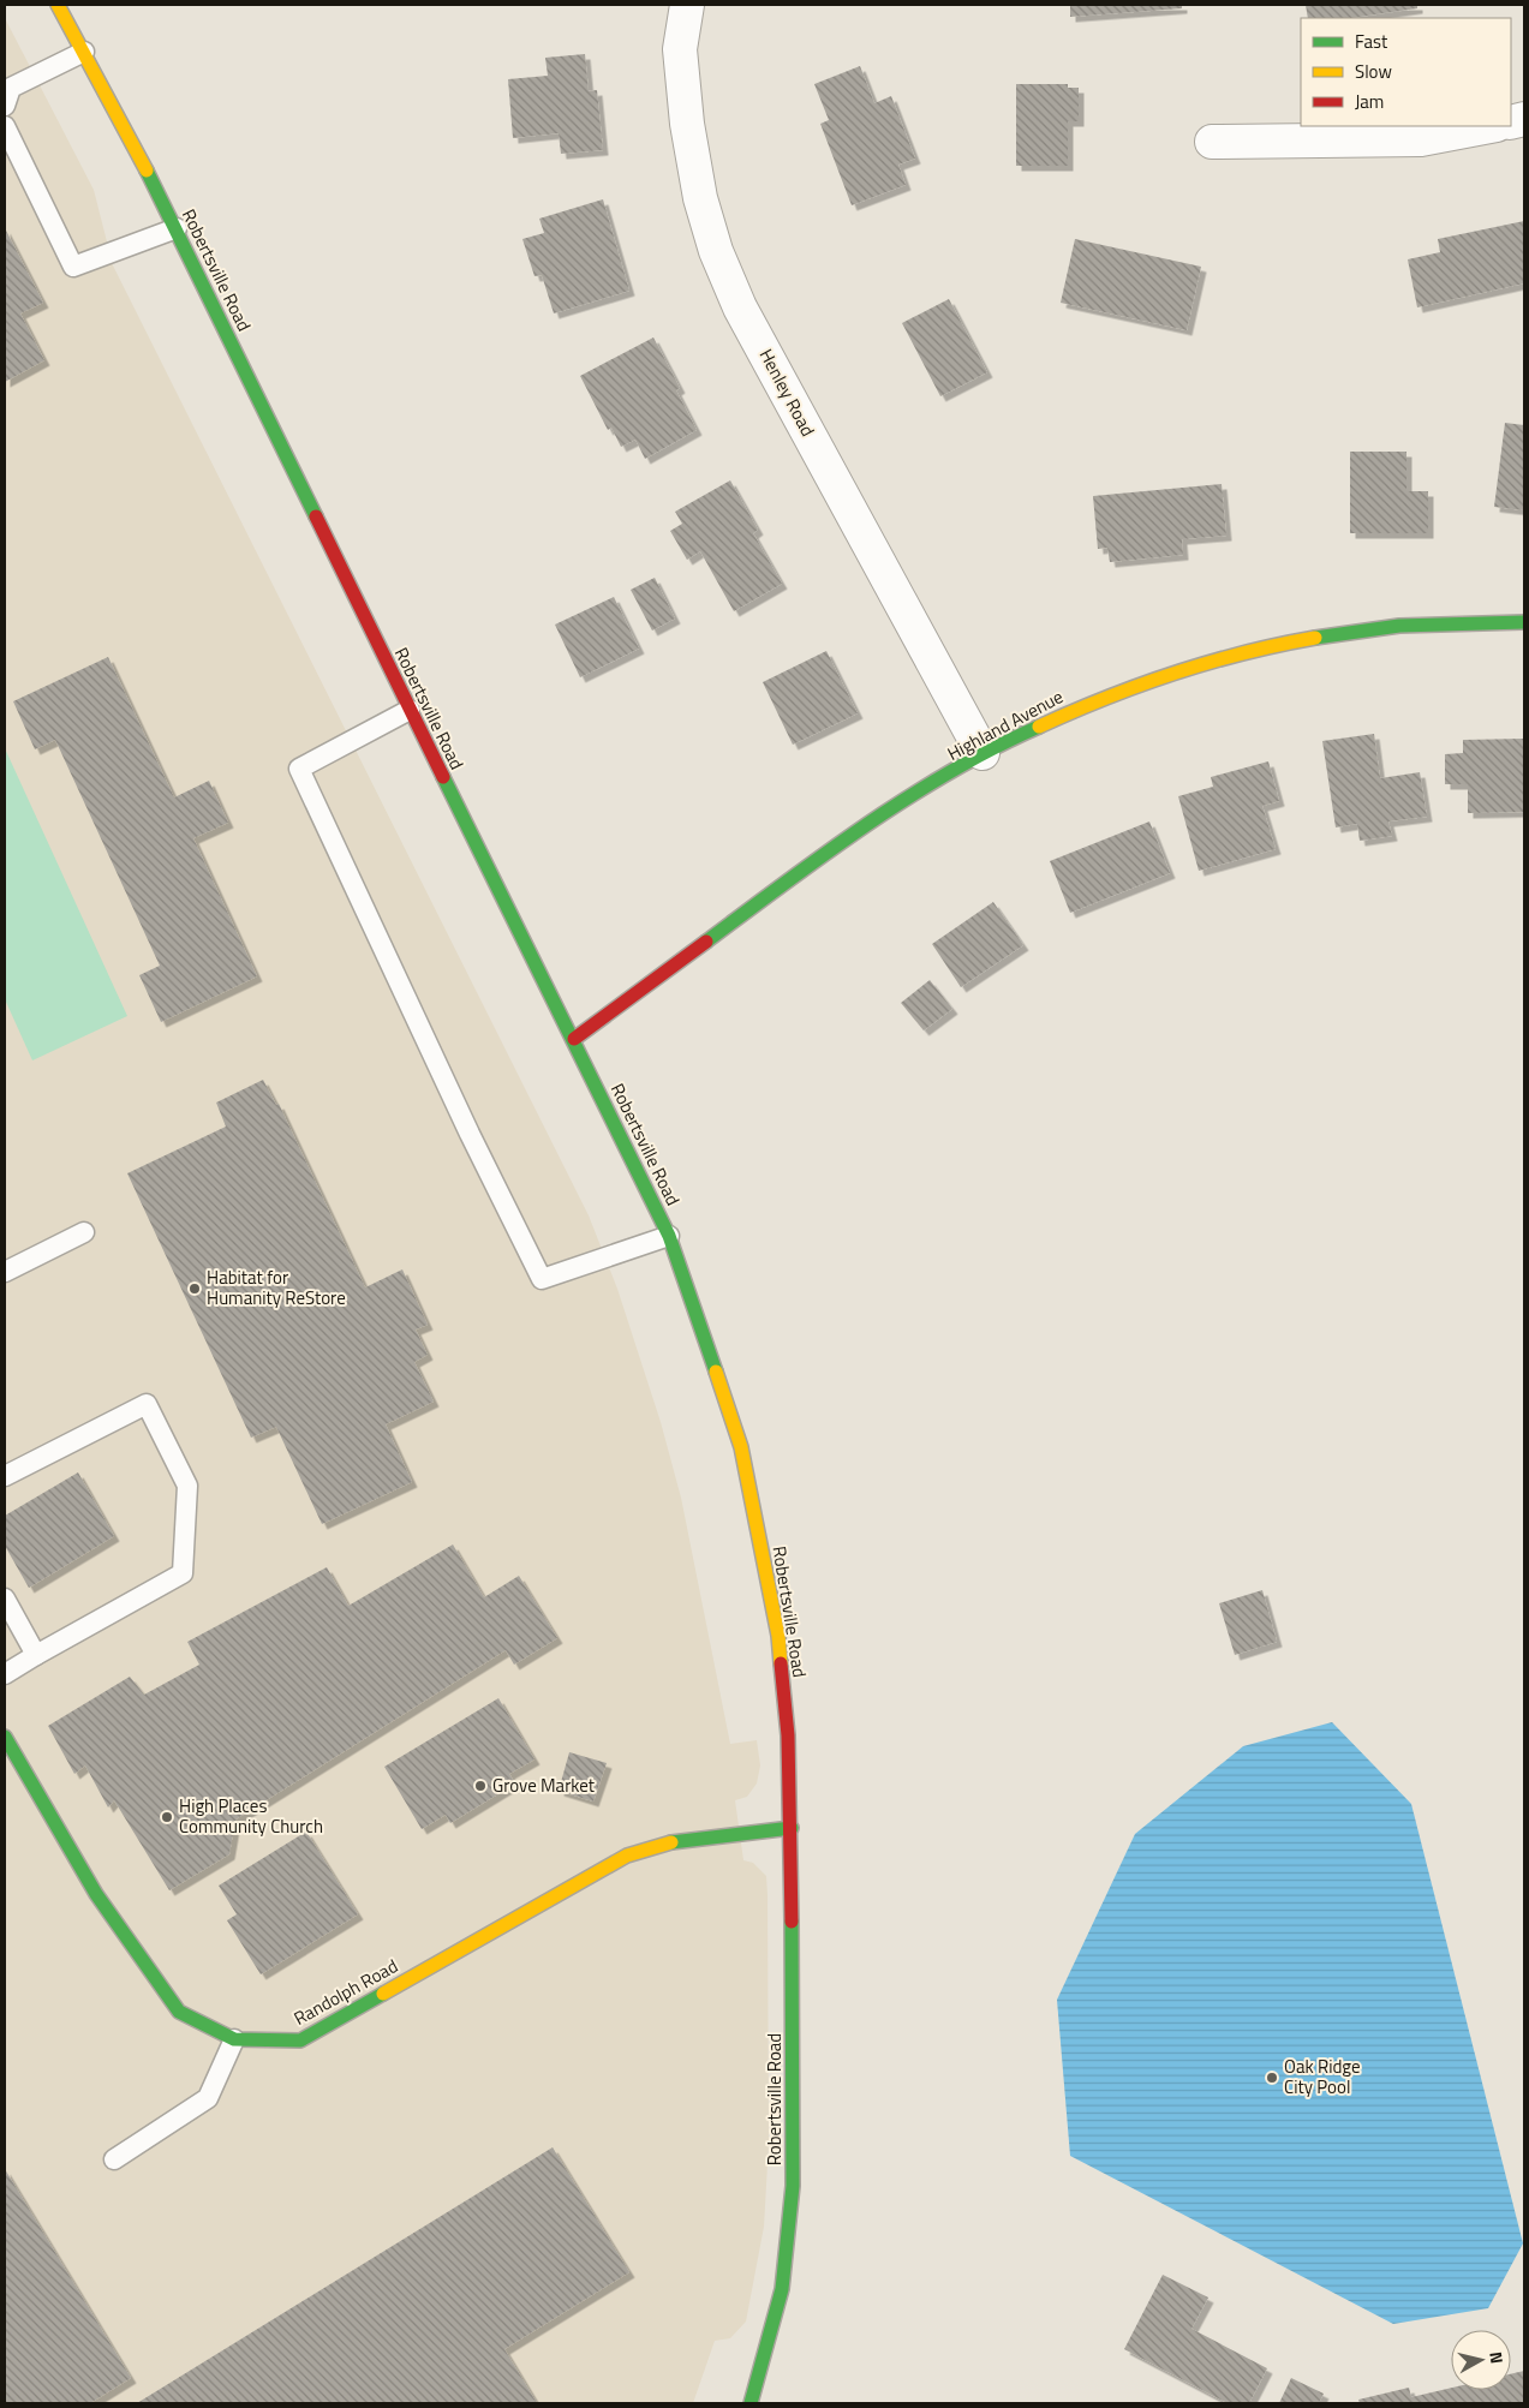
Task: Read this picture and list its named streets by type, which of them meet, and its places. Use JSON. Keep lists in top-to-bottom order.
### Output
{
  "streets": {
    "street": [
      "Robertsville Road",
      "Henley Road",
      "Highland Avenue",
      "Randolph Road"
    ]
  },
  "crossings": [
    ["Robertsville Road", "Highland Avenue"],
    ["Robertsville Road", "Randolph Road"],
    ["Henley Road", "Highland Avenue"]
  ],
  "places": [
    "Habitat for Humanity ReStore",
    "Grove Market",
    "High Places Community Church",
    "Oak Ridge City Pool"
  ],
  "legend": ["Fast", "Slow", "Jam"],
  "north": "right"
}
